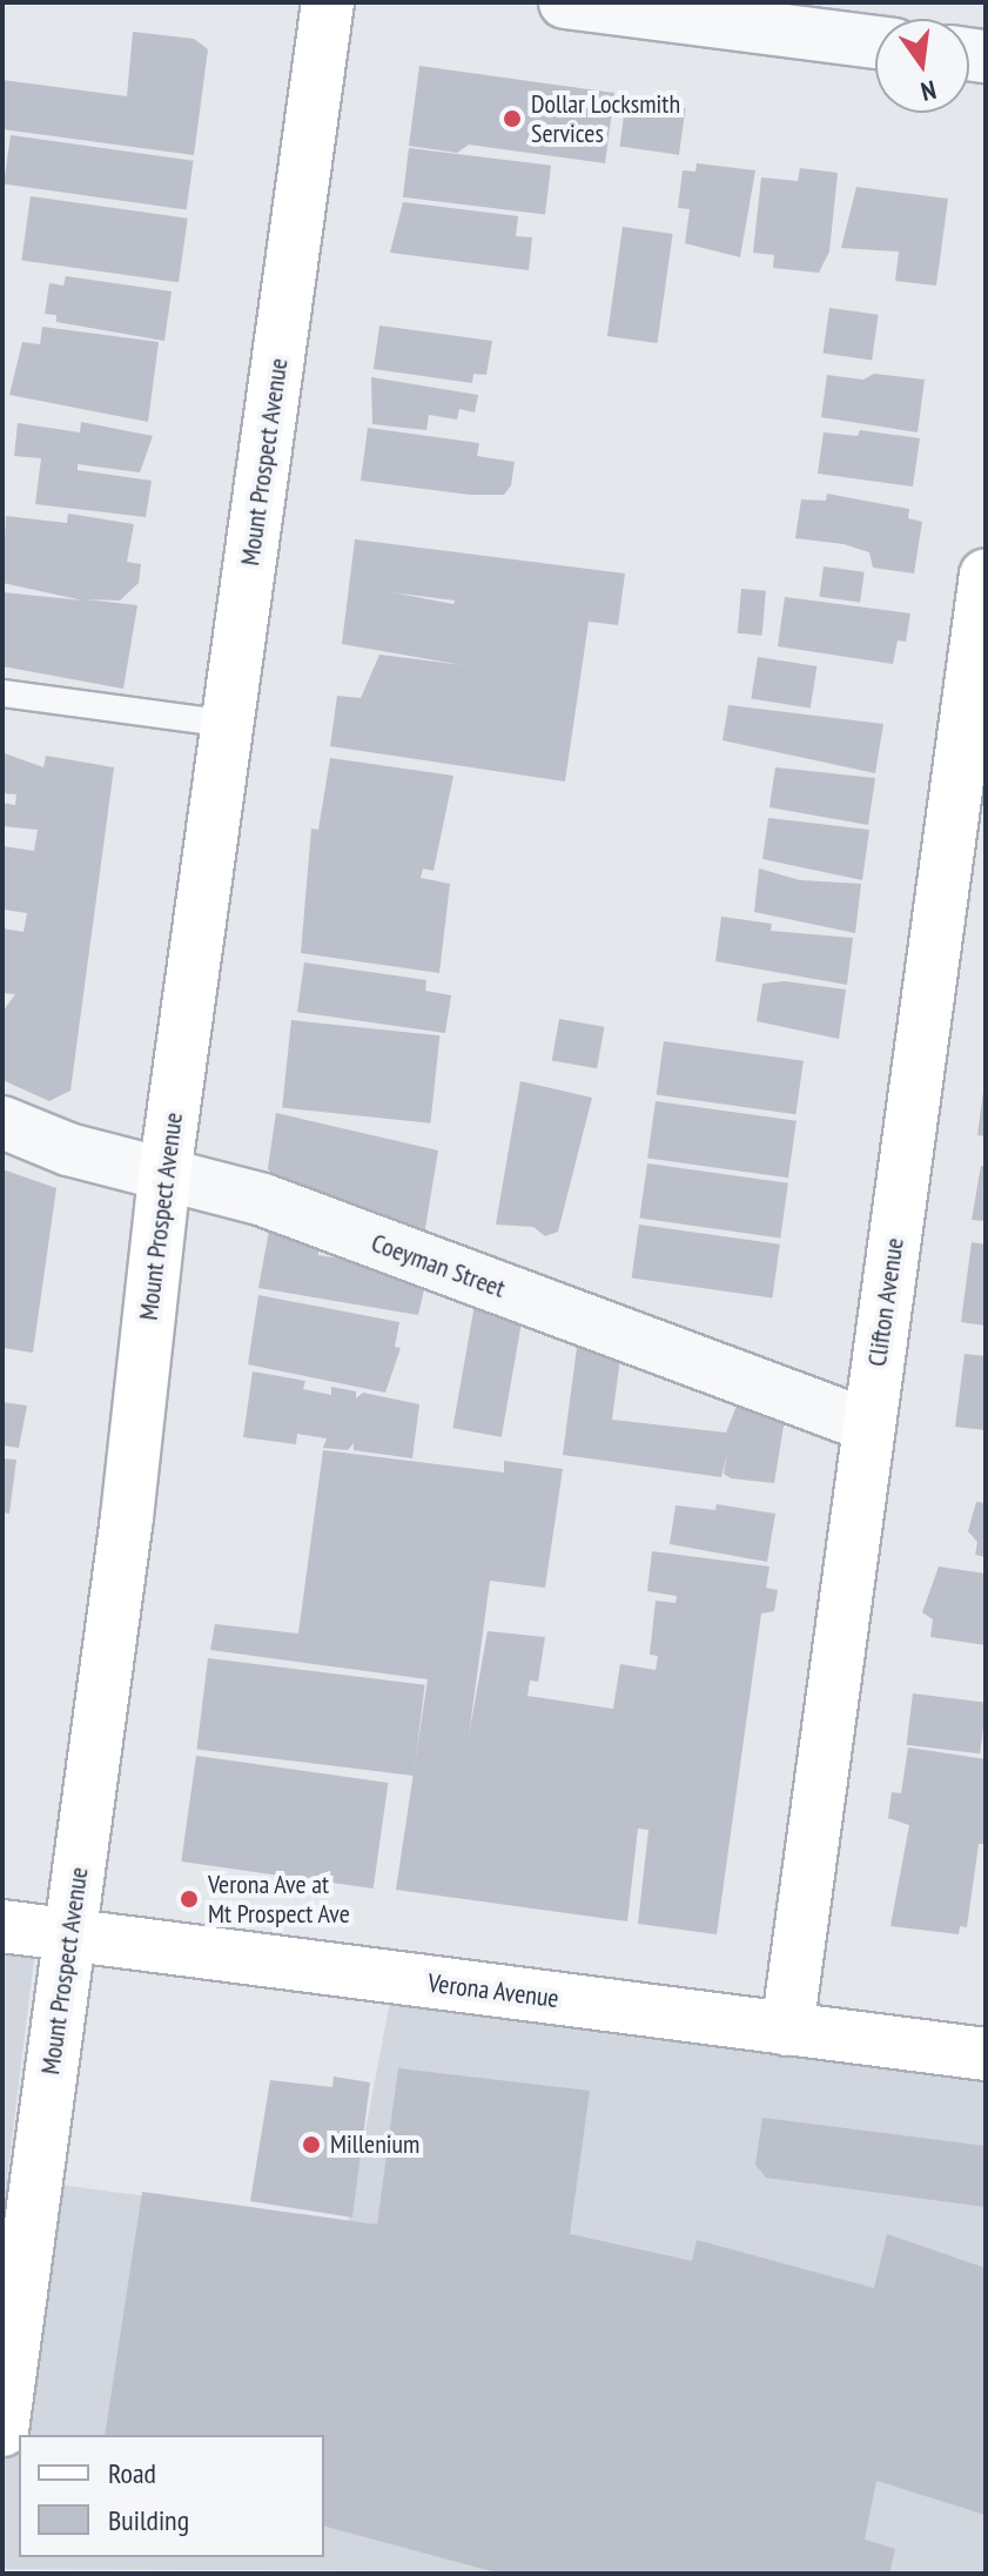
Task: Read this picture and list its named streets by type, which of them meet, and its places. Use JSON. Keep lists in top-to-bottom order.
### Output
{
  "streets": {
    "street": [
      "Mount Prospect Avenue",
      "Coeyman Street",
      "Clifton Avenue",
      "Verona Avenue"
    ]
  },
  "crossings": [
    ["Mount Prospect Avenue", "Coeyman Street"],
    ["Mount Prospect Avenue", "Verona Avenue"],
    ["Coeyman Street", "Clifton Avenue"],
    ["Clifton Avenue", "Verona Avenue"]
  ],
  "places": ["Dollar Locksmith Services", "Verona Ave at Mt Prospect Ave", "Millenium"],
  "legend": ["Road", "Building"],
  "north": "bottom"
}
